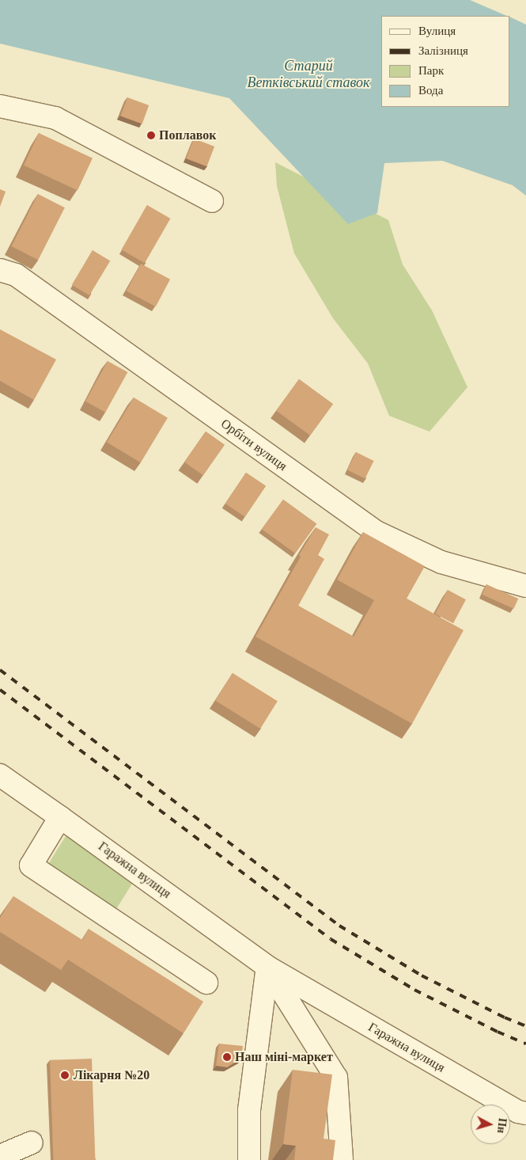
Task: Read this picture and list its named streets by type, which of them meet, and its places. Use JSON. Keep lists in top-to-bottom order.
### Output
{
  "streets": {
    "street": ["Орбіти вулиця", "Гаражна вулиця"]
  },
  "water": ["Старий Ветківський ставок"],
  "places": ["Поплавок", "Наш міні-маркет", "Лікарня №20"],
  "legend": [
    "Вулиця",
    "Залізниця",
    "Парк",
    "Вода"
  ],
  "north": "right"
}
